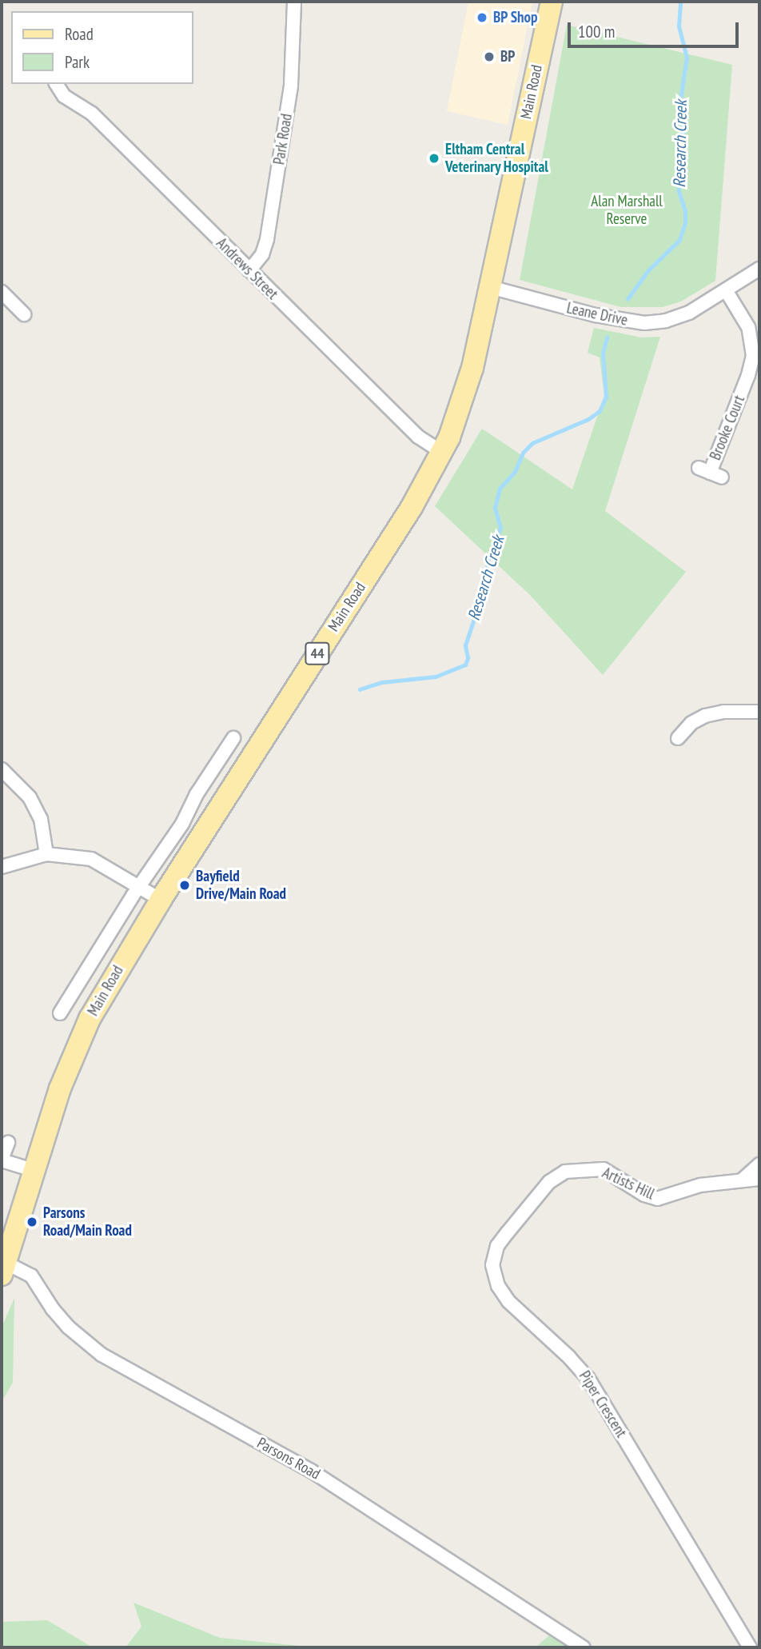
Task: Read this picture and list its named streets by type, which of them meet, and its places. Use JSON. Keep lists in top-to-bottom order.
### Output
{
  "streets": {
    "main road": ["Main Road", "44"],
    "street": [
      "Park Road",
      "Andrews Street",
      "Leane Drive",
      "Brooke Court",
      "Artists Hill",
      "Piper Crescent",
      "Parsons Road"
    ]
  },
  "crossings": [
    ["Main Road", "Andrews Street"],
    ["Main Road", "Leane Drive"],
    ["Main Road", "Parsons Road"],
    ["Park Road", "Andrews Street"],
    ["Leane Drive", "Brooke Court"],
    ["Artists Hill", "Piper Crescent"]
  ],
  "water": ["Research Creek"],
  "parks": ["Alan Marshall Reserve"],
  "places": [
    "BP Shop",
    "BP",
    "Eltham Central Veterinary Hospital",
    "Bayfield Drive/Main Road",
    "Parsons Road/Main Road"
  ],
  "legend": ["Road", "Park"],
  "scale_bar": "100 m"
}
